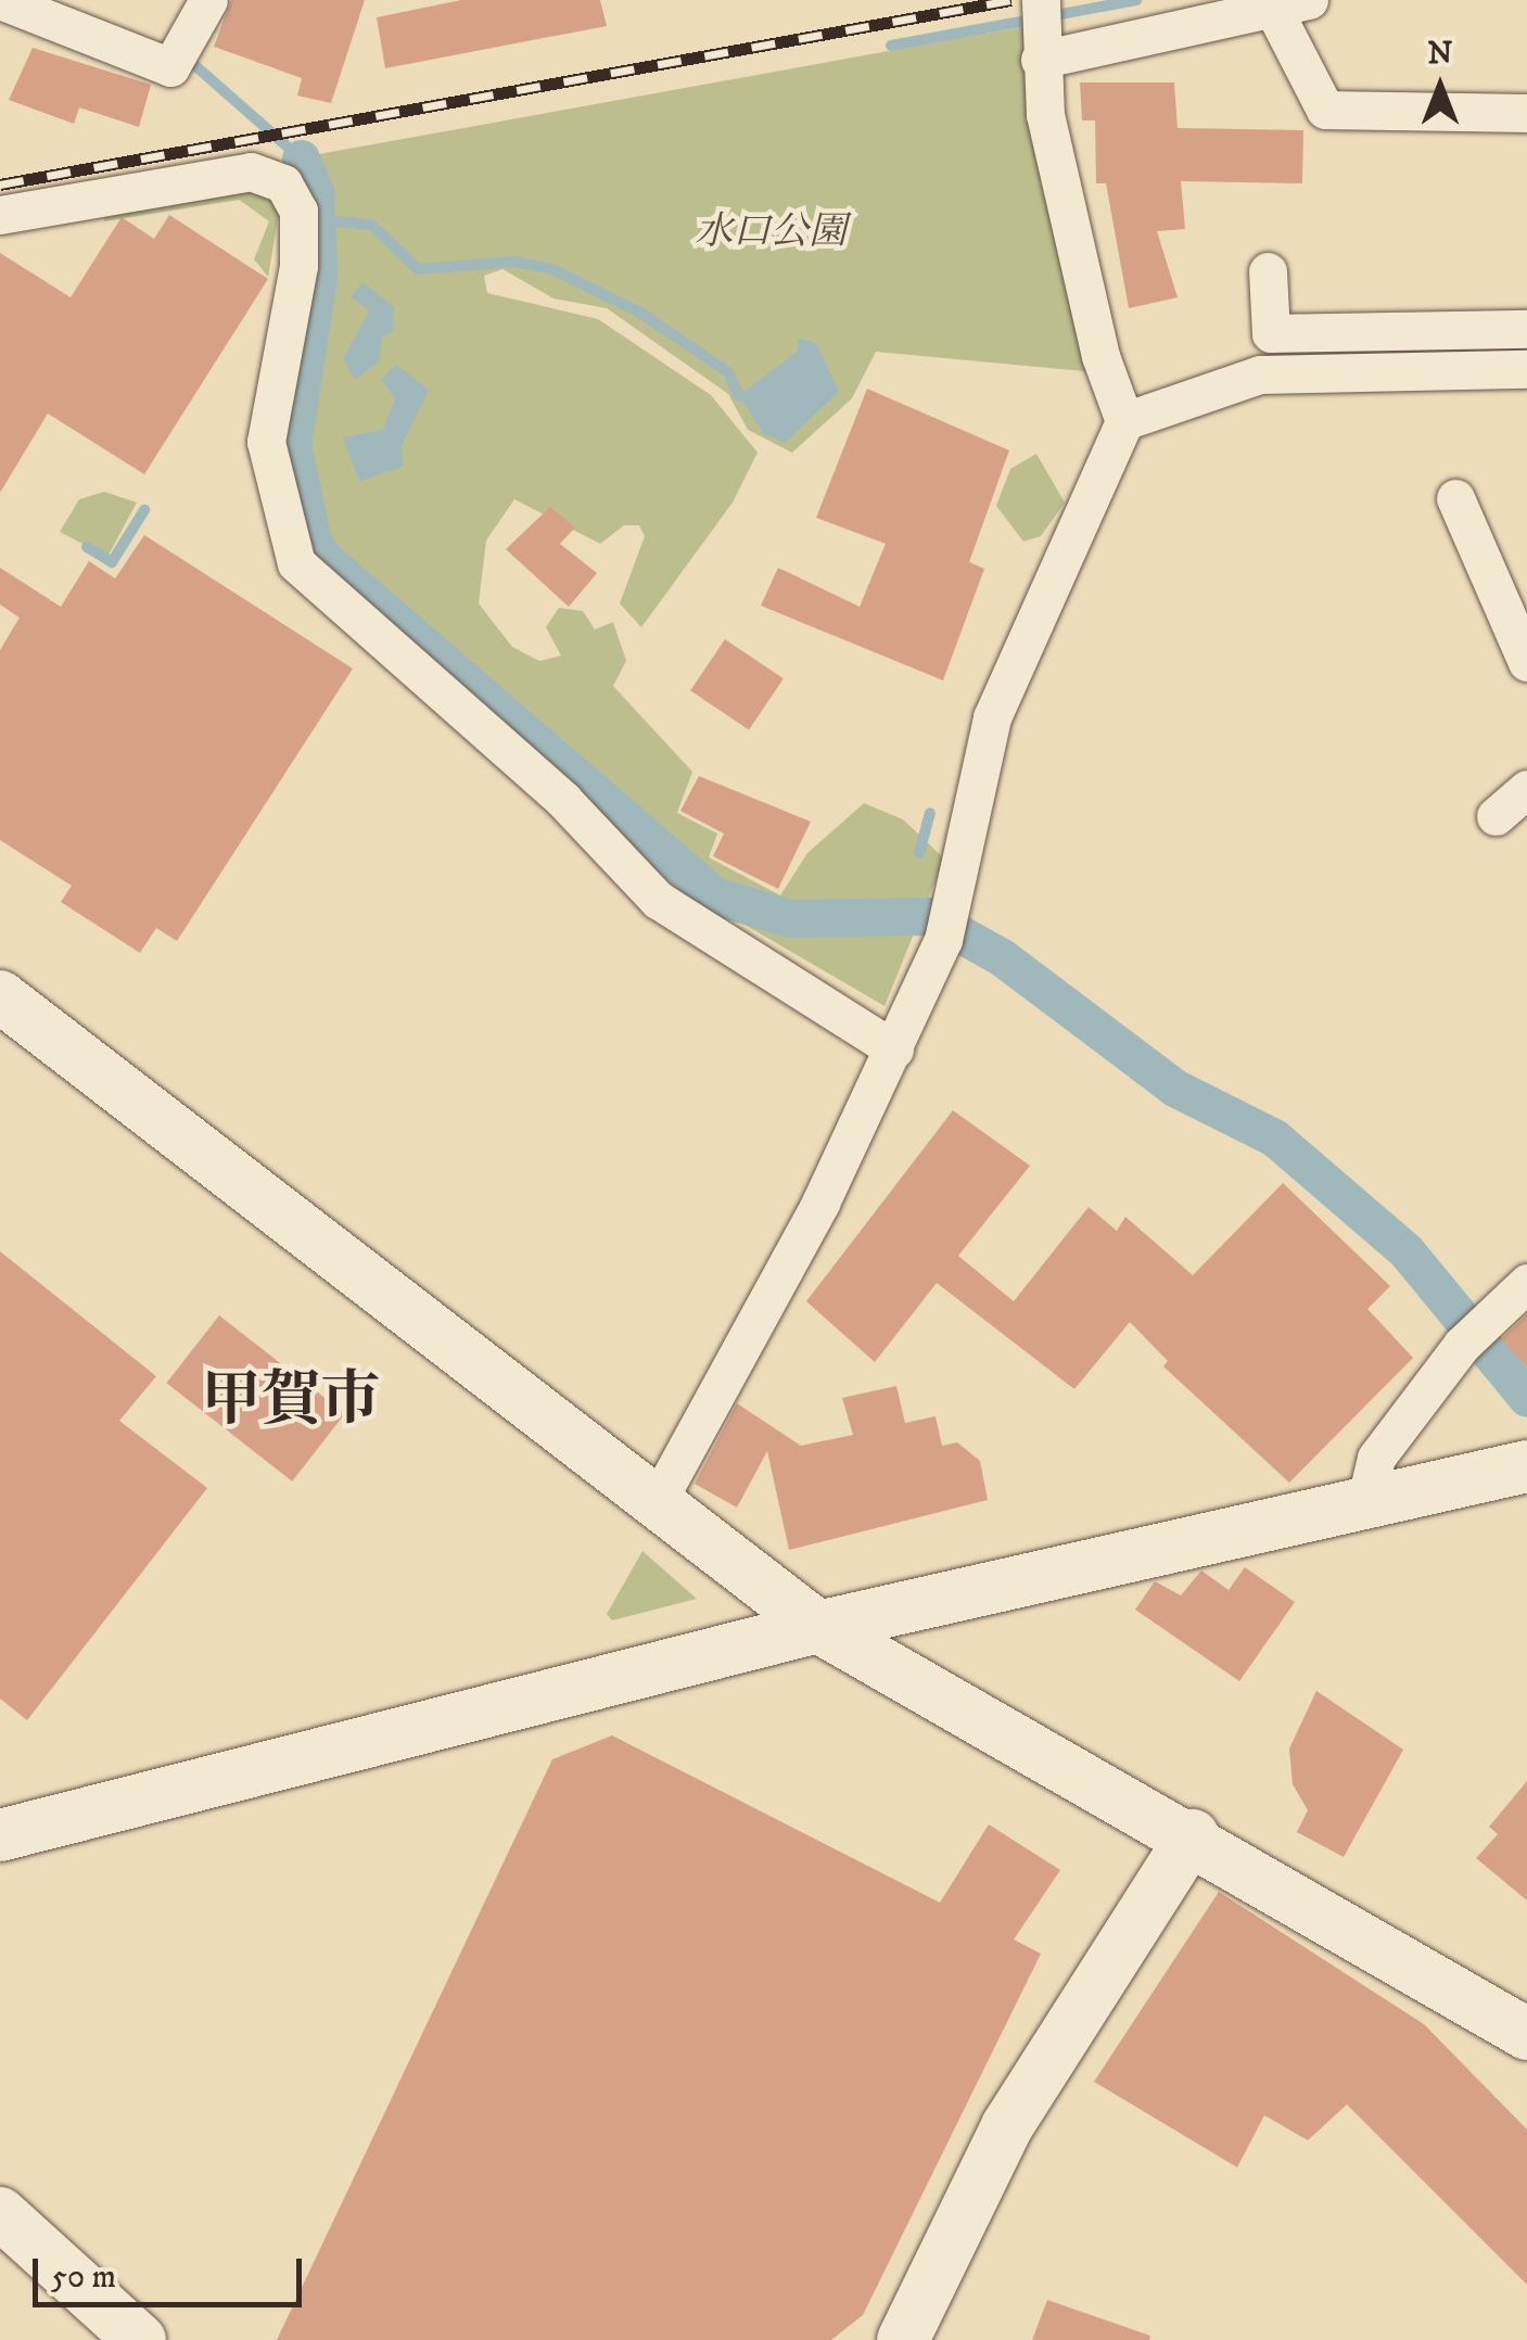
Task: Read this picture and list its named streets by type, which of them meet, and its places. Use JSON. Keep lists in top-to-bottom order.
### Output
{
  "districts": ["甲賀市"],
  "parks": ["水口公園"],
  "scale_bar": "50 m",
  "north": "top"
}
